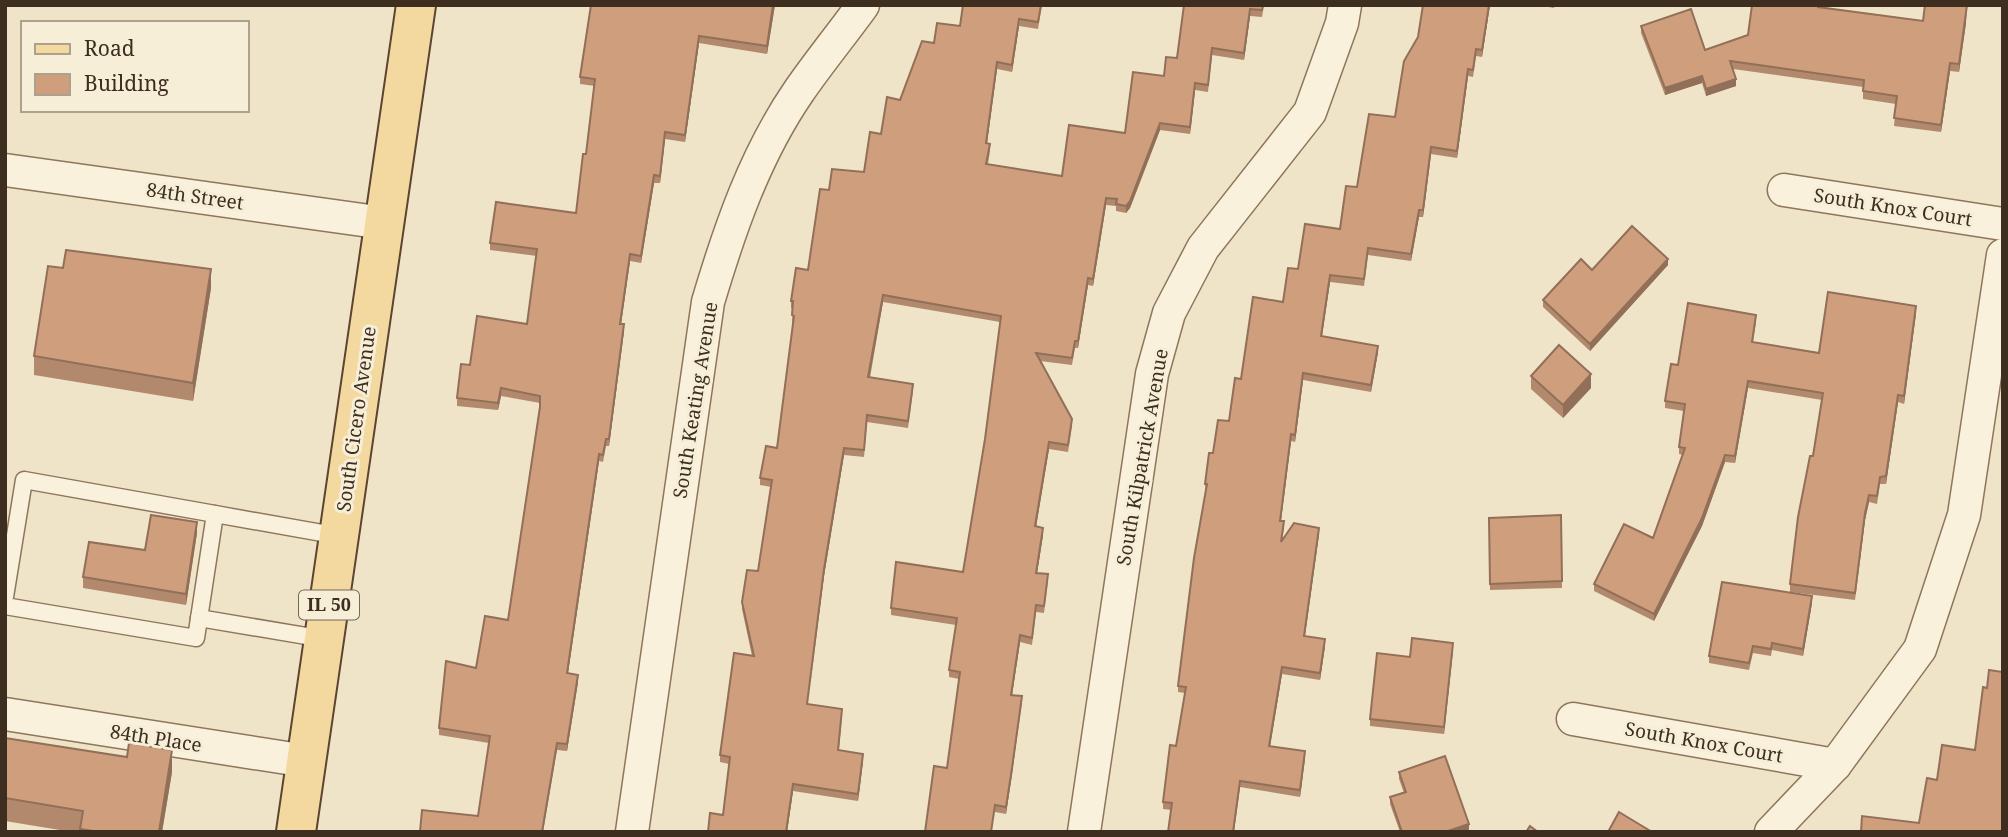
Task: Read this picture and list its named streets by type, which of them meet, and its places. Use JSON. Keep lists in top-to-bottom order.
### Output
{
  "streets": {
    "main road": ["South Cicero Avenue", "IL 50"],
    "street": [
      "84th Street",
      "South Knox Court",
      "South Keating Avenue",
      "South Kilpatrick Avenue",
      "84th Place"
    ]
  },
  "crossings": [
    ["84th Street", "South Cicero Avenue"],
    ["South Cicero Avenue", "84th Place"]
  ],
  "legend": ["Road", "Building"]
}
